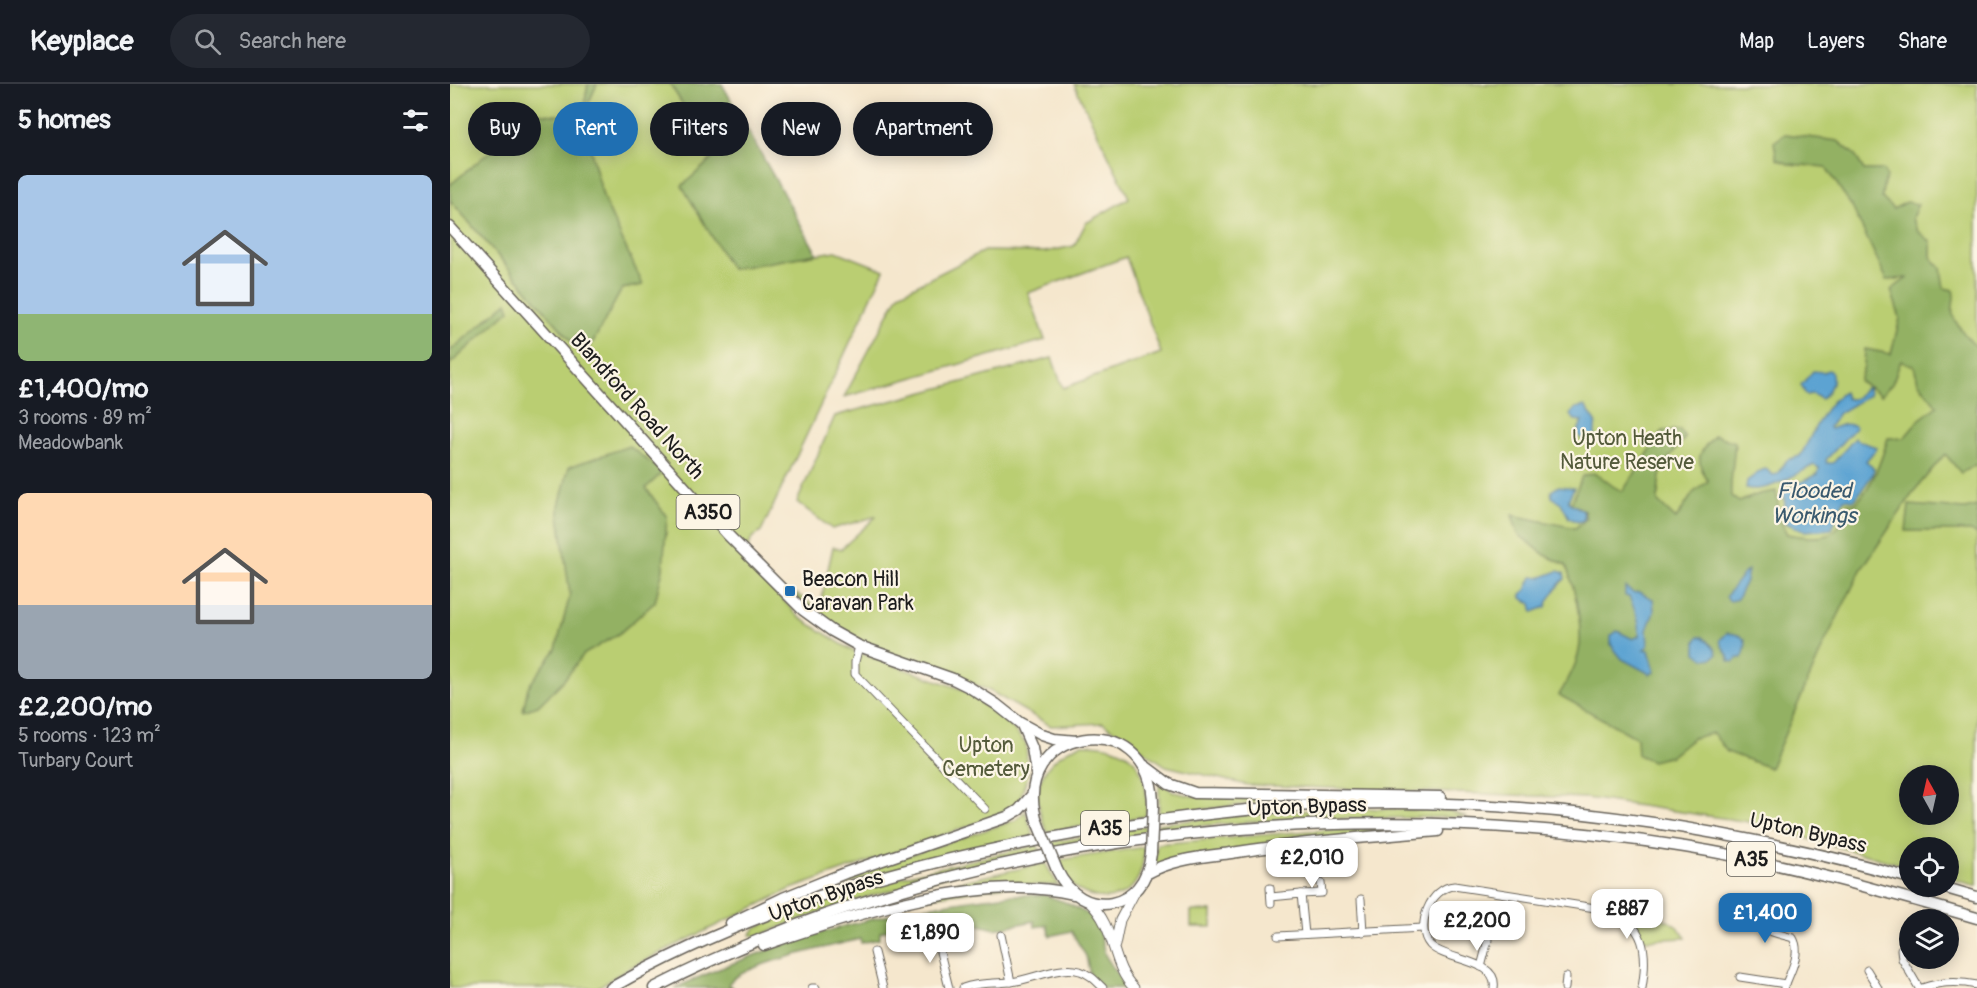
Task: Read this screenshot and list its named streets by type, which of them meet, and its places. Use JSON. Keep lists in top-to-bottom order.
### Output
{
  "streets": {
    "highway": [
      "Blandford Road North",
      "A350",
      "Upton Bypass",
      "A35"
    ]
  },
  "crossings": [
    ["Blandford Road North", "A35"],
    ["Upton Bypass", "A35"]
  ],
  "water": ["Flooded Workings"],
  "parks": ["Upton Heath Nature Reserve", "Upton Cemetery"],
  "places": {
    "transit": ["Beacon Hill Caravan Park"]
  },
  "north": "top",
  "page": {
    "header": "Keyplace",
    "search": "Search here",
    "nav": ["Map", "Layers", "Share"],
    "heading": "5 homes",
    "chip": [
      "Buy",
      "Rent",
      "Filters",
      "New",
      "Apartment"
    ],
    "list": [
      {
        "name": "£1,400/mo",
        "note": "3 rooms · 89 m² · Meadowbank"
      },
      {
        "name": "£2,200/mo",
        "note": "5 rooms · 123 m² · Turbary Court"
      }
    ],
    "price": [
      "£2,010",
      "£887",
      "£1,400",
      "£2,200",
      "£1,890"
    ]
  }
}
